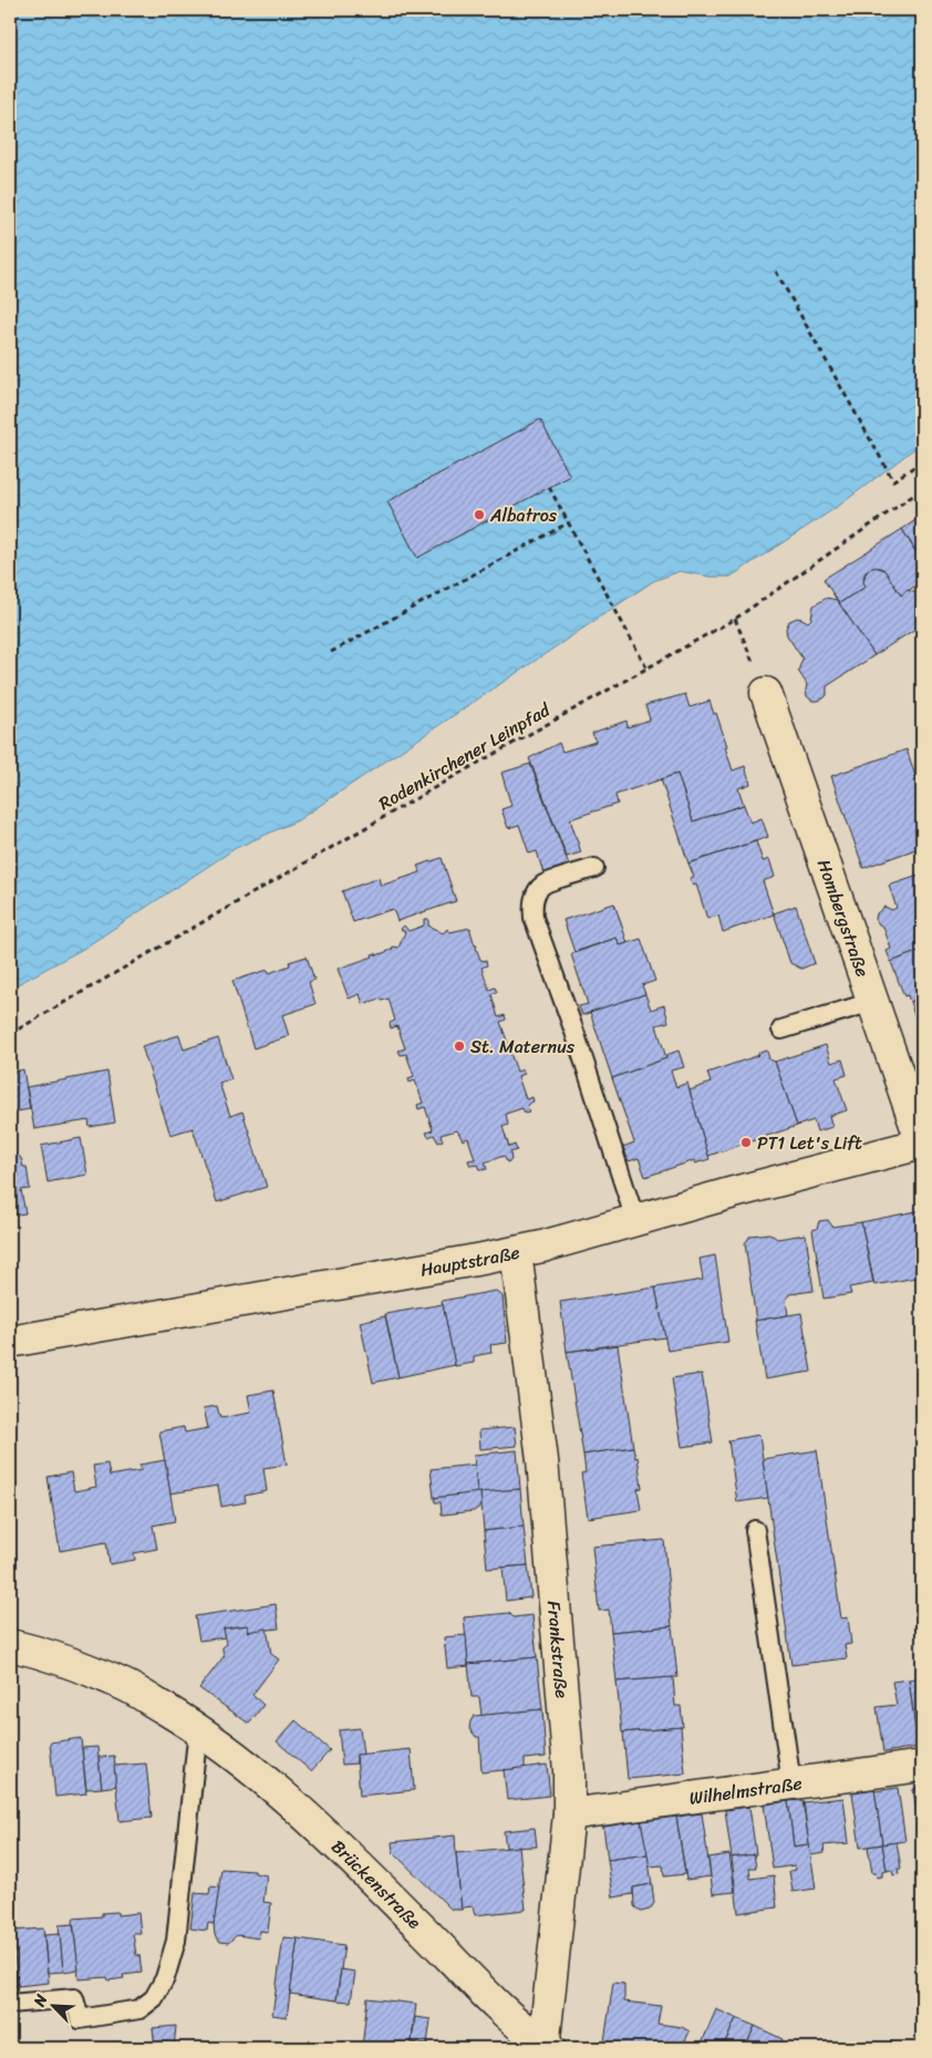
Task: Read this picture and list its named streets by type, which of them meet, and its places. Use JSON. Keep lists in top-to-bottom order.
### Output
{
  "streets": {
    "street": [
      "Hombergstraße",
      "Hauptstraße",
      "Frankstraße",
      "Wilhelmstraße",
      "Brückenstraße"
    ],
    "path": ["Rodenkirchener Leinpfad"]
  },
  "crossings": [
    ["Hombergstraße", "Hauptstraße"],
    ["Hauptstraße", "Frankstraße"],
    ["Frankstraße", "Wilhelmstraße"],
    ["Frankstraße", "Brückenstraße"]
  ],
  "places": ["Albatros", "St. Maternus", "PT1 Let's Lift"],
  "north": "top left"
}
